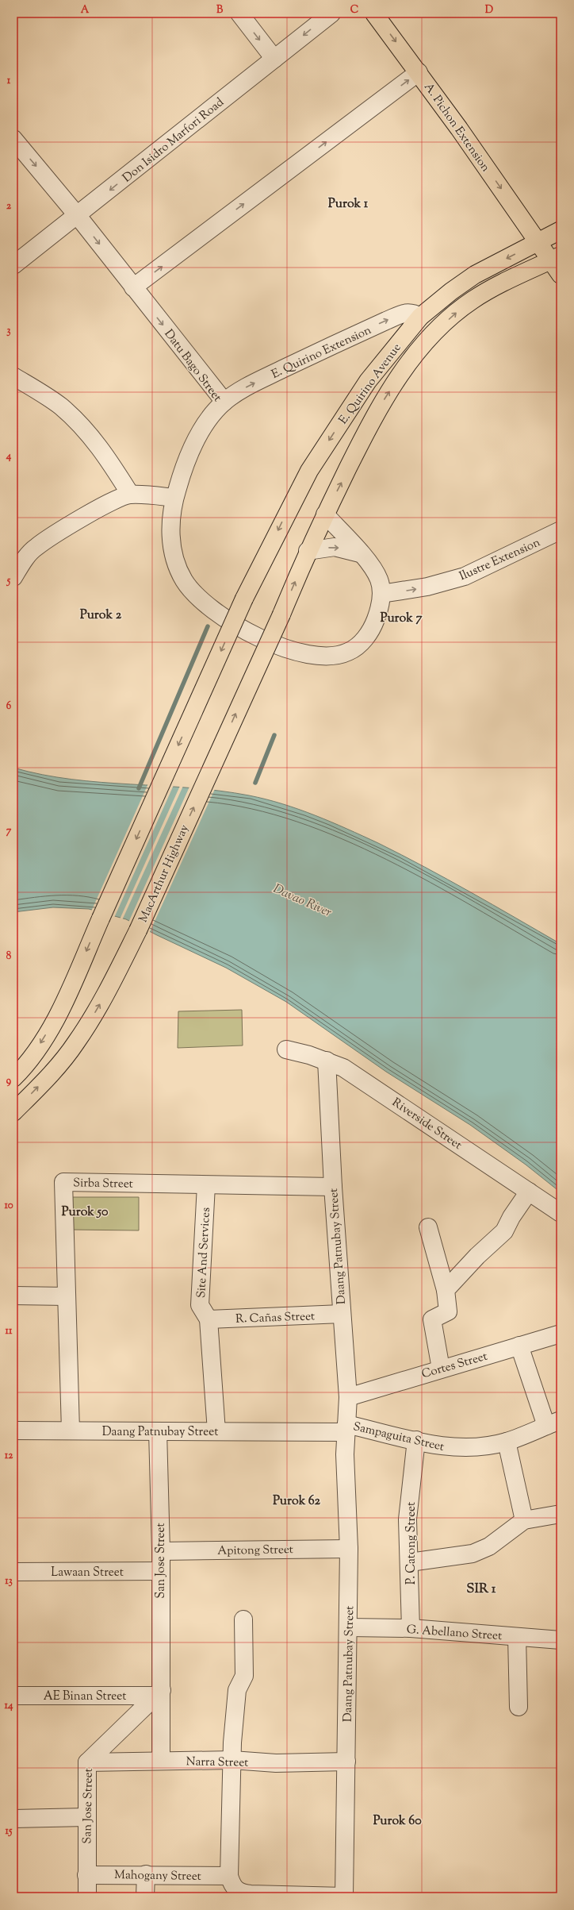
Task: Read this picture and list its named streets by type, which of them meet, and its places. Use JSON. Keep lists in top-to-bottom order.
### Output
{
  "streets": {
    "main road": ["A. Pichon Extension", "E. Quirino Avenue", "MacArthur Highway"],
    "street": [
      "Don Isidro Marfori Road",
      "E. Quirino Extension",
      "Datu Bago Street",
      "Ilustre Extension",
      "Riverside Street",
      "Sirba Street",
      "Daang Patnubay Street",
      "Site And Services",
      "R. Cañas Street",
      "Cortes Street",
      "Sampaguita Street",
      "P. Catong Street",
      "Apitong Street",
      "San Jose Street",
      "Lawaan Street",
      "G. Abellano Street",
      "AE Binan Street",
      "Narra Street",
      "Mahogany Street"
    ]
  },
  "crossings": [
    ["A. Pichon Extension", "E. Quirino Avenue"],
    ["Don Isidro Marfori Road", "Datu Bago Street"],
    ["E. Quirino Extension", "Datu Bago Street"],
    ["E. Quirino Extension", "E. Quirino Avenue"],
    ["Datu Bago Street", "Ilustre Extension"],
    ["E. Quirino Avenue", "MacArthur Highway"],
    ["Riverside Street", "Daang Patnubay Street"],
    ["Sirba Street", "Daang Patnubay Street"],
    ["Sirba Street", "Site And Services"],
    ["Daang Patnubay Street", "R. Cañas Street"],
    ["Daang Patnubay Street", "Cortes Street"],
    ["Daang Patnubay Street", "Sampaguita Street"],
    ["Daang Patnubay Street", "Apitong Street"],
    ["Daang Patnubay Street", "San Jose Street"],
    ["Daang Patnubay Street", "G. Abellano Street"],
    ["Daang Patnubay Street", "Narra Street"],
    ["Site And Services", "R. Cañas Street"],
    ["Sampaguita Street", "P. Catong Street"],
    ["P. Catong Street", "G. Abellano Street"],
    ["Apitong Street", "San Jose Street"],
    ["San Jose Street", "Lawaan Street"],
    ["San Jose Street", "AE Binan Street"],
    ["San Jose Street", "Narra Street"],
    ["San Jose Street", "Mahogany Street"]
  ],
  "one_way": ["A. Pichon Extension", "Ilustre Extension", "MacArthur Highway"],
  "districts": [
    "Purok 1",
    "Purok 2",
    "Purok 7",
    "Purok 50",
    "Purok 62",
    "SIR 1",
    "Purok 60"
  ],
  "water": ["Davao River"],
  "grid": {
    "columns": [
      "A",
      "B",
      "C",
      "D"
    ],
    "rows": [
      "1",
      "2",
      "3",
      "4",
      "5",
      "6",
      "7",
      "8",
      "9",
      "10",
      "11",
      "12",
      "13",
      "14",
      "15"
    ]
  }
}
